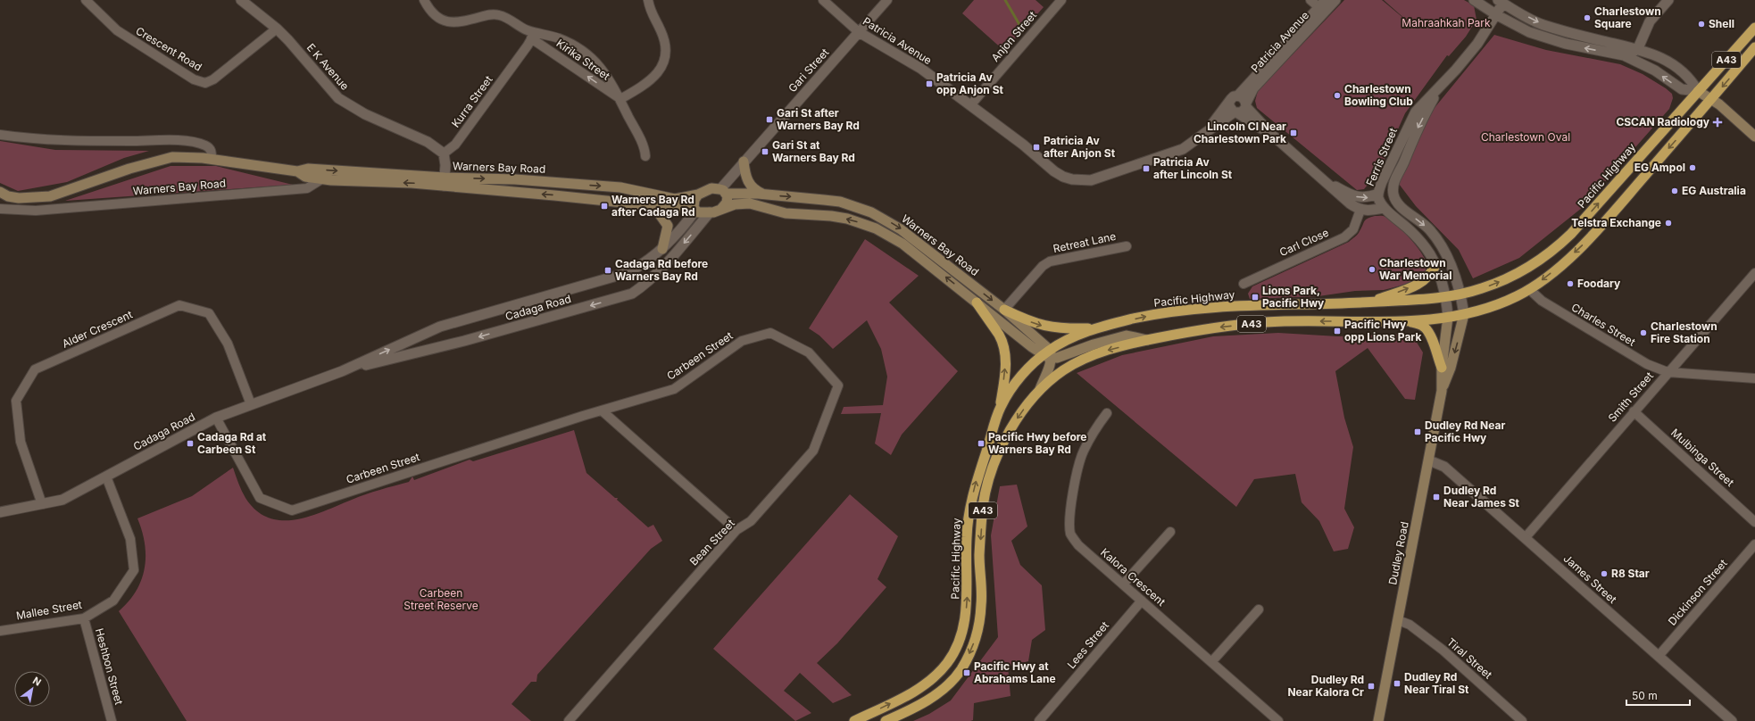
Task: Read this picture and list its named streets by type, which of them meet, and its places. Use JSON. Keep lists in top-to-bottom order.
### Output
{
  "streets": {
    "highway": ["A43", "Pacific Highway"],
    "main road": ["Warners Bay Road", "Dudley Road"],
    "street": [
      "Anjon Street",
      "Patricia Avenue",
      "Crescent Road",
      "Kirika Street",
      "E K Avenue",
      "Gari Street",
      "Kurra Street",
      "Ferris Street",
      "Retreat Lane",
      "Carl Close",
      "Cadaga Road",
      "Charles Street",
      "Alder Crescent",
      "Carbeen Street",
      "Smith Street",
      "Mulbinga Street",
      "Bean Street",
      "Kalora Crescent",
      "James Street",
      "Dickinson Street",
      "Mallee Street",
      "Lees Street",
      "Tiral Street",
      "Heshbon Street"
    ]
  },
  "crossings": [
    ["Anjon Street", "Patricia Avenue"],
    ["Patricia Avenue", "Gari Street"],
    ["Crescent Road", "E K Avenue"],
    ["Kirika Street", "Kurra Street"],
    ["A43", "Ferris Street"],
    ["A43", "Charles Street"],
    ["A43", "Dudley Road"],
    ["E K Avenue", "Kurra Street"],
    ["Gari Street", "Warners Bay Road"],
    ["Gari Street", "Cadaga Road"],
    ["Ferris Street", "Pacific Highway"],
    ["Ferris Street", "Dudley Road"],
    ["Warners Bay Road", "Pacific Highway"],
    ["Warners Bay Road", "Retreat Lane"],
    ["Warners Bay Road", "Cadaga Road"],
    ["Cadaga Road", "Alder Crescent"],
    ["Cadaga Road", "Carbeen Street"],
    ["Cadaga Road", "Mallee Street"],
    ["Charles Street", "Smith Street"],
    ["Carbeen Street", "Bean Street"],
    ["Smith Street", "Mulbinga Street"],
    ["Smith Street", "James Street"],
    ["Dudley Road", "James Street"],
    ["Dudley Road", "Tiral Street"],
    ["Kalora Crescent", "Lees Street"],
    ["James Street", "Dickinson Street"],
    ["Mallee Street", "Heshbon Street"]
  ],
  "parks": ["Mahraahkah Park", "Charlestown Oval", "Carbeen Street Reserve"],
  "places": {
    "other": [
      "Charlestown Square",
      "Shell",
      "Charlestown Bowling Club",
      "EG Ampol",
      "EG Australia",
      "Telstra Exchange",
      "Charlestown War Memorial",
      "Foodary",
      "Charlestown Fire Station",
      "R8 Star"
    ],
    "transit": [
      "Patricia Av opp Anjon St",
      "Gari St after Warners Bay Rd",
      "Lincoln Cl Near Charlestown Park",
      "Patricia Av after Anjon St",
      "Gari St at Warners Bay Rd",
      "Patricia Av after Lincoln St",
      "Warners Bay Rd after Cadaga Rd",
      "Cadaga Rd before Warners Bay Rd",
      "Lions Park, Pacific Hwy",
      "Pacific Hwy opp Lions Park",
      "Dudley Rd Near Pacific Hwy",
      "Cadaga Rd at Carbeen St",
      "Pacific Hwy before Warners Bay Rd",
      "Dudley Rd Near James St",
      "Pacific Hwy at Abrahams Lane",
      "Dudley Rd Near Tiral St",
      "Dudley Rd Near Kalora Cr"
    ],
    "health": ["CSCAN Radiology"]
  },
  "scale_bar": "50 m",
  "north": "top right"
}
